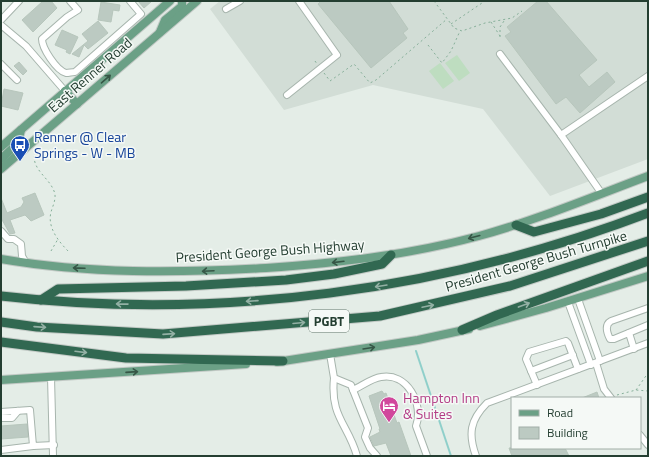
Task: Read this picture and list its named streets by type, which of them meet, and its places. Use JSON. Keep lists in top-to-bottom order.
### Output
{
  "streets": {
    "highway": ["President George Bush Turnpike", "PGBT"],
    "main road": ["East Renner Road", "President George Bush Highway"]
  },
  "one_way": ["President George Bush Highway"],
  "places": {
    "bus stop": ["Renner @ Clear Springs - W - MB"],
    "hotel": ["Hampton Inn & Suites"]
  },
  "legend": ["Road", "Building"]
}
